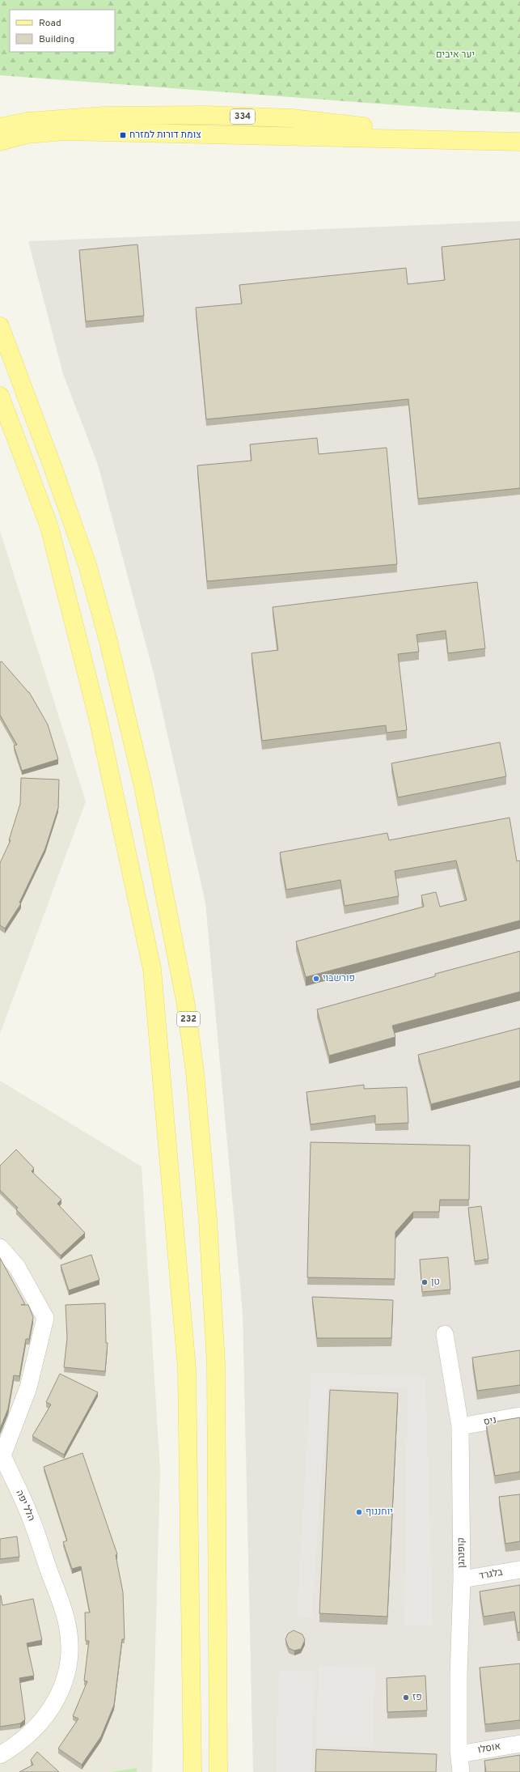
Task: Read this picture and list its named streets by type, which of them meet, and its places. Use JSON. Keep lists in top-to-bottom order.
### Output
{
  "streets": {
    "main road": ["334", "232"],
    "street": [
      "ניס",
      "הלל יפה",
      "קופנהגן",
      "בלגרד",
      "אוסלו"
    ]
  },
  "crossings": [
    ["ניס", "קופנהגן"],
    ["קופנהגן", "בלגרד"],
    ["קופנהגן", "אוסלו"]
  ],
  "parks": ["יער איבים"],
  "places": {
    "transit": ["צומת דורות למזרח"],
    "other": [
      "פורשבוי",
      "טן",
      "יוחננוף",
      "פז"
    ]
  },
  "legend": ["Road", "Building"]
}
